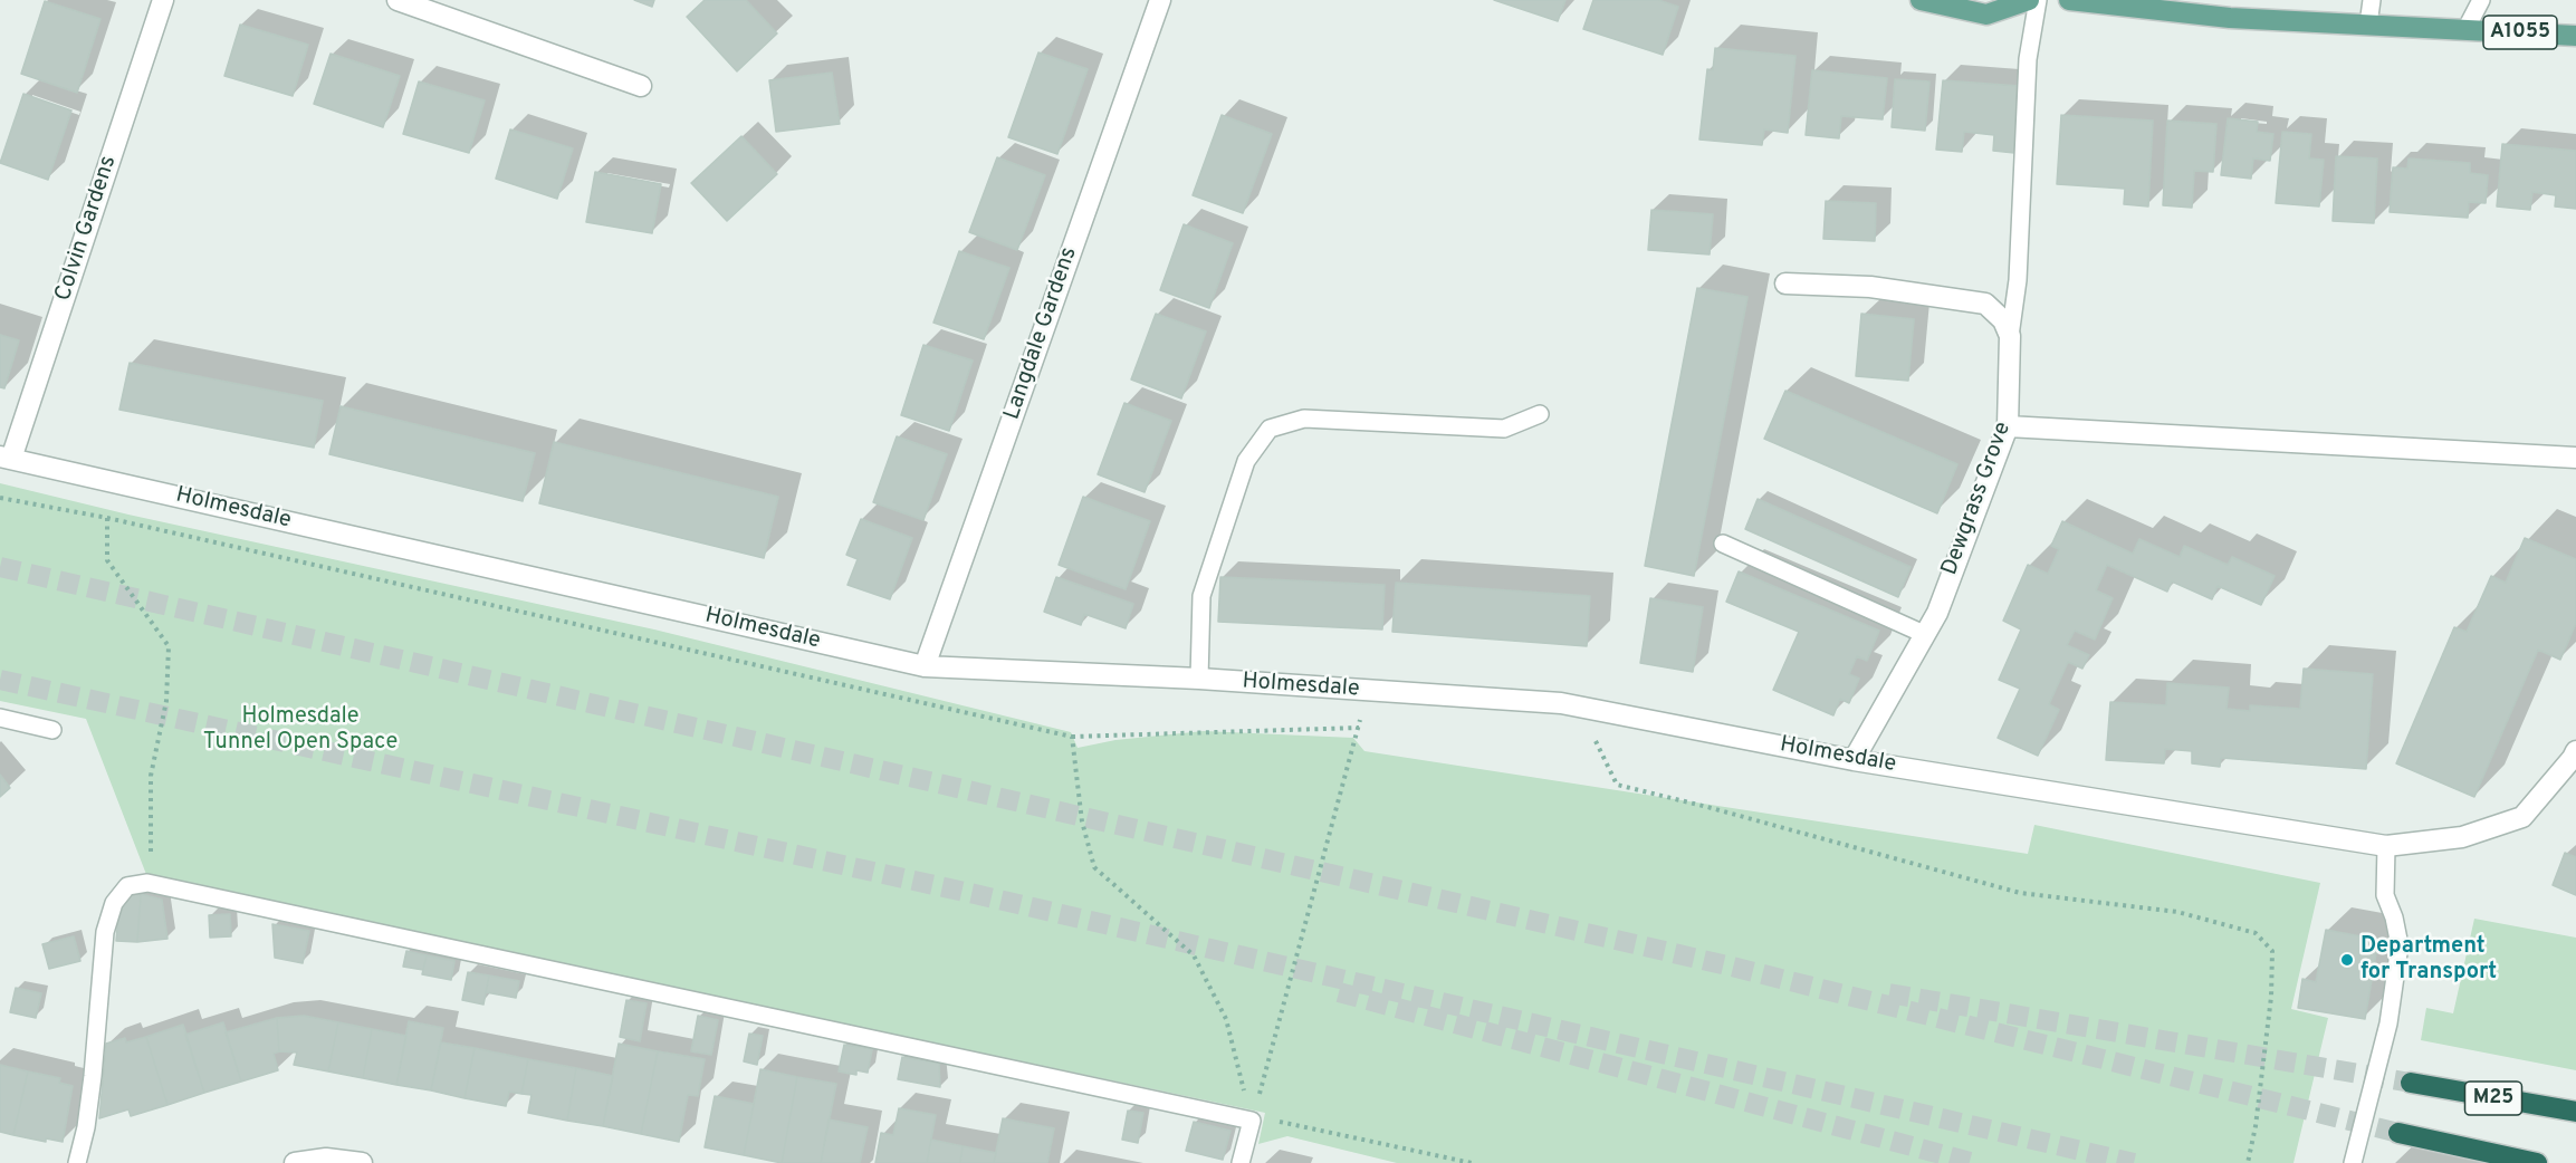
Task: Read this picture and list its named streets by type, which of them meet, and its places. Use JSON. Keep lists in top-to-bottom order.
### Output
{
  "streets": {
    "highway": ["M25"],
    "main road": ["A1055"],
    "street": [
      "Colvin Gardens",
      "Langdale Gardens",
      "Dewgrass Grove",
      "Holmesdale"
    ]
  },
  "crossings": [
    ["Colvin Gardens", "Holmesdale"],
    ["Langdale Gardens", "Holmesdale"],
    ["Dewgrass Grove", "Holmesdale"]
  ],
  "parks": ["Holmesdale Tunnel Open Space"],
  "places": ["Department for Transport"]
}
